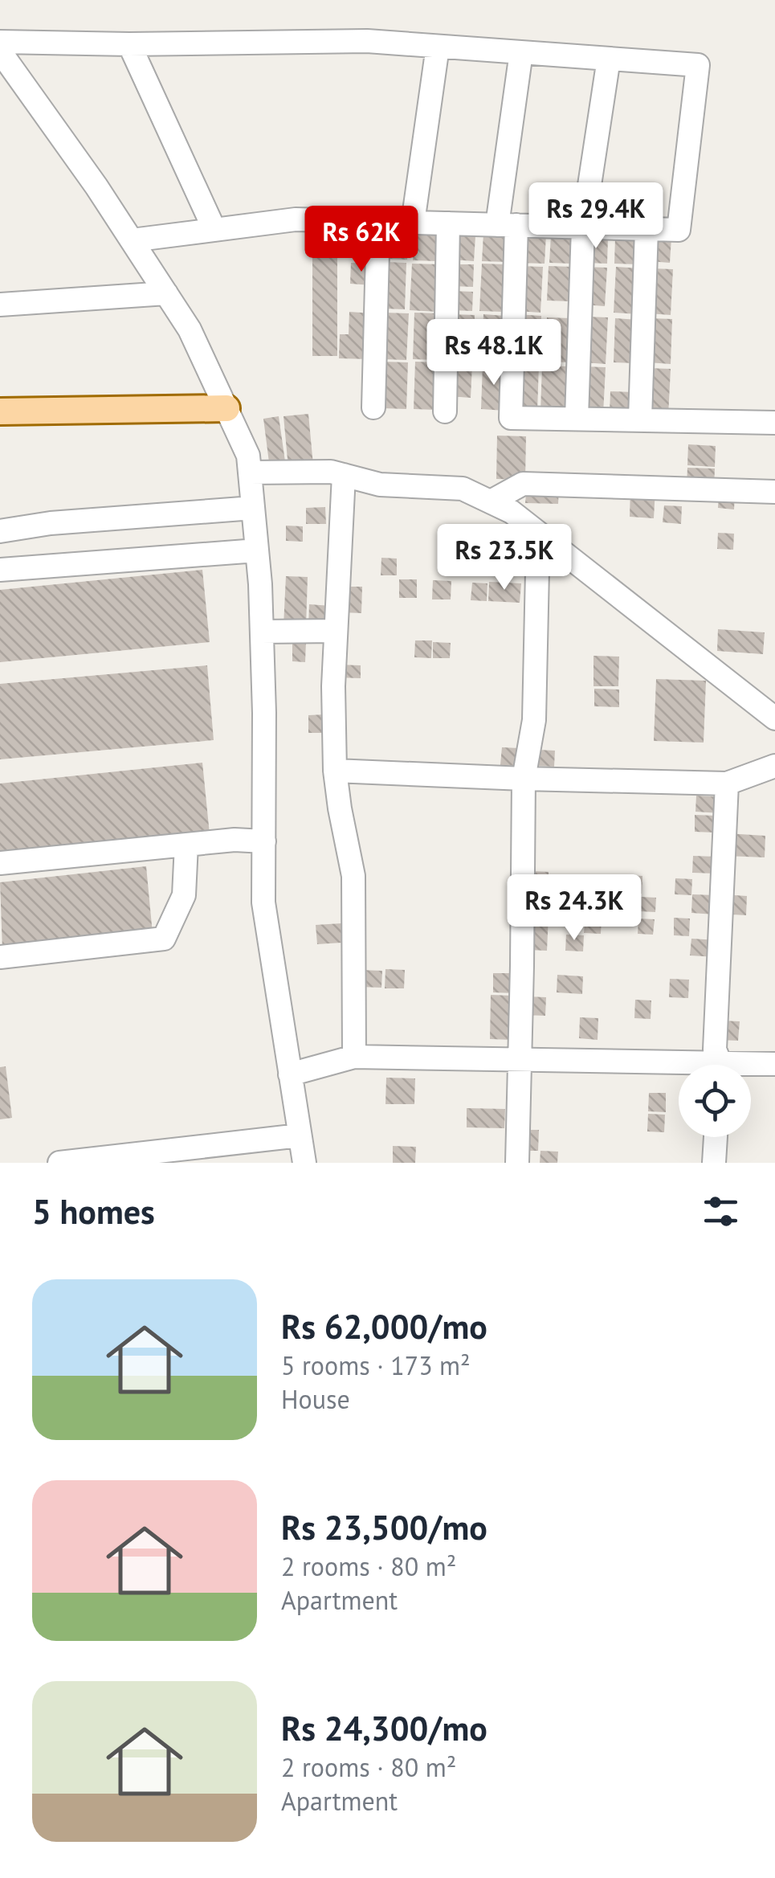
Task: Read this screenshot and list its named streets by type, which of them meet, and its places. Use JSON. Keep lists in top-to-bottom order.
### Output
{
  "page": {
    "price": [
      "Rs 29.4K",
      "Rs 62K",
      "Rs 48.1K",
      "Rs 23.5K",
      "Rs 24.3K"
    ],
    "heading": "5 homes",
    "list": [
      {
        "name": "Rs 62,000/mo",
        "note": "5 rooms · 173 m² · House"
      },
      {
        "name": "Rs 23,500/mo",
        "note": "2 rooms · 80 m² · Apartment"
      },
      {
        "name": "Rs 24,300/mo",
        "note": "2 rooms · 80 m² · Apartment"
      }
    ]
  }
}
